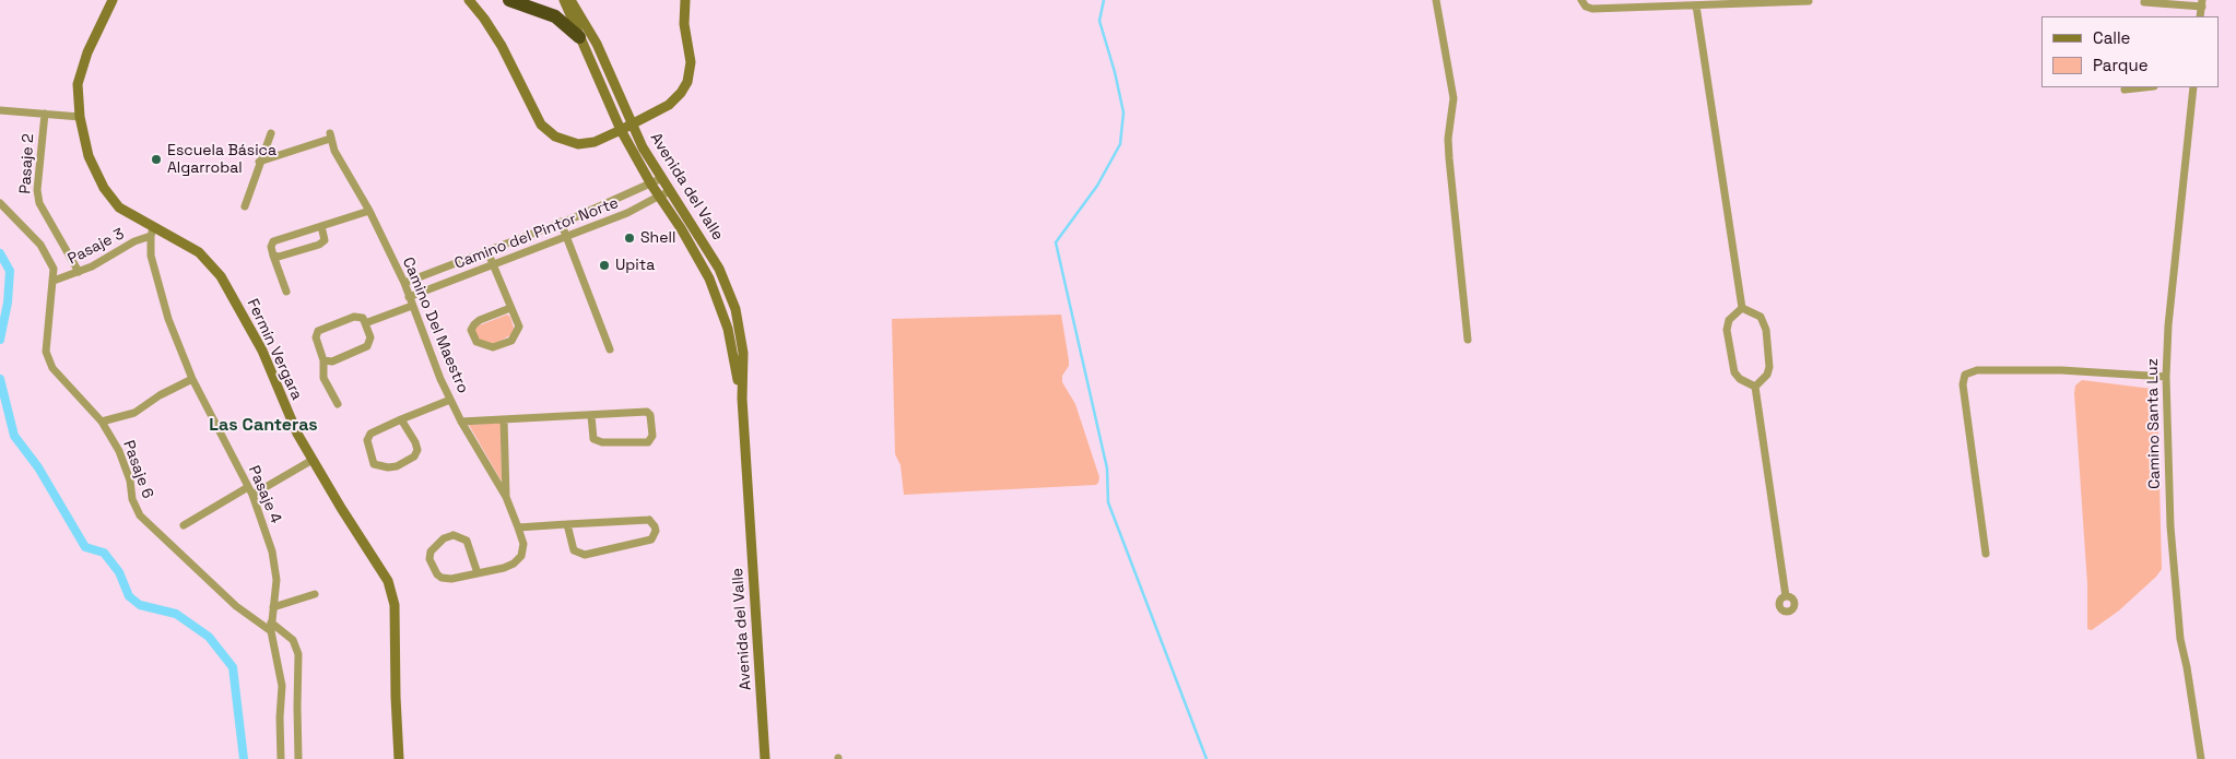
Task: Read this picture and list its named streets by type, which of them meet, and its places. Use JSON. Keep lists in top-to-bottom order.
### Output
{
  "streets": {
    "street": [
      "Pasaje 2",
      "Avenida del Valle",
      "Camino del Pintor Norte",
      "Pasaje 3",
      "Camino Del Maestro",
      "Fermín Vergara",
      "Camino Santa Luz",
      "Pasaje 6",
      "Pasaje 4"
    ]
  },
  "crossings": [
    ["Pasaje 2", "Pasaje 3"],
    ["Avenida del Valle", "Camino del Pintor Norte"],
    ["Camino del Pintor Norte", "Camino Del Maestro"],
    ["Pasaje 3", "Fermín Vergara"],
    ["Pasaje 3", "Pasaje 6"],
    ["Pasaje 3", "Pasaje 4"],
    ["Fermín Vergara", "Pasaje 4"],
    ["Pasaje 6", "Pasaje 4"]
  ],
  "districts": ["Las Canteras"],
  "places": ["Escuela Básica Algarrobal", "Shell", "Upita"],
  "legend": ["Calle", "Parque"]
}
